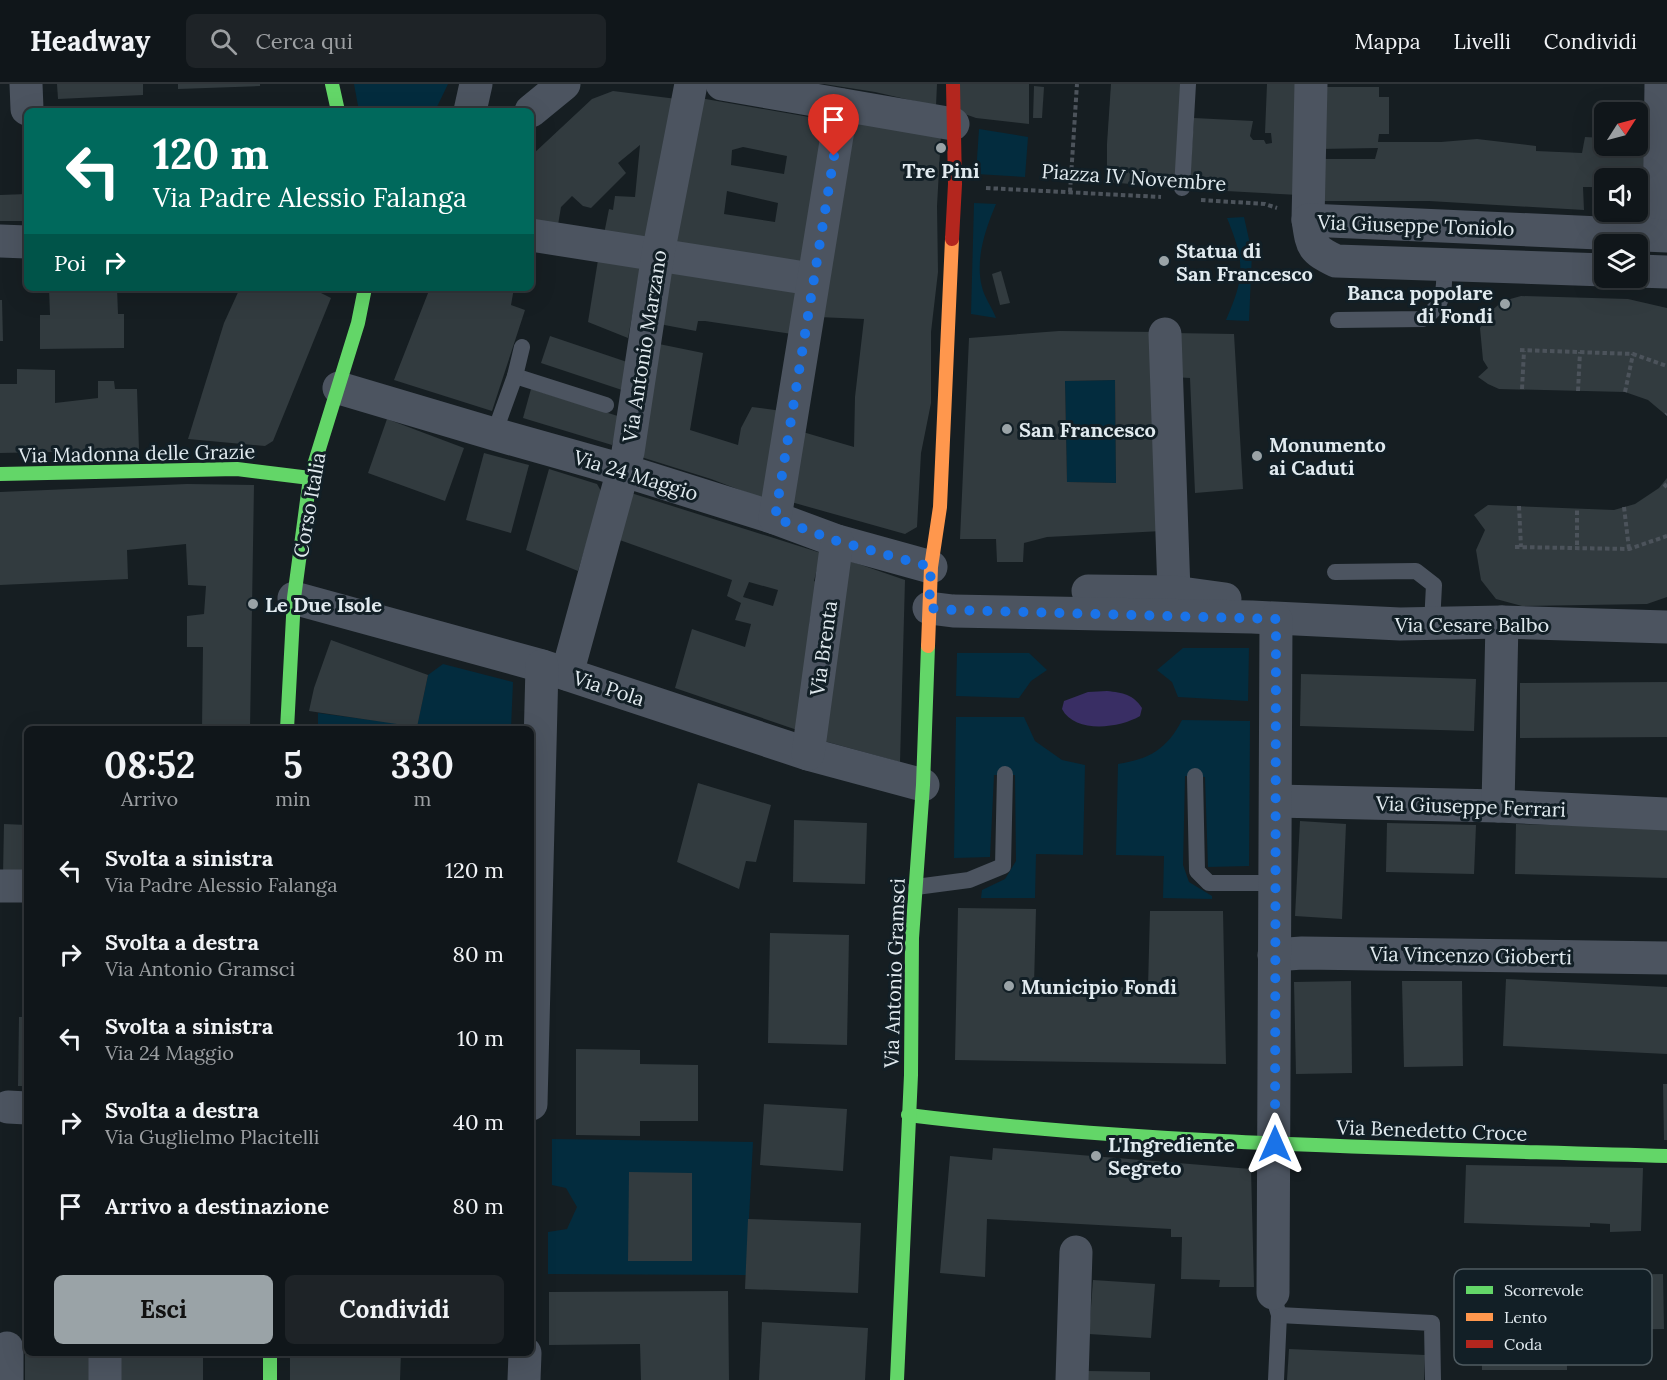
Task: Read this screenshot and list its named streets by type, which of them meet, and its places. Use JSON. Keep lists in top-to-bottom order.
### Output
{
  "streets": {
    "street": [
      "Via Giuseppe Toniolo",
      "Via Antonio Marzano",
      "Via Madonna delle Grazie",
      "Via 24 Maggio",
      "Corso Italia",
      "Via Cesare Balbo",
      "Via Brenta",
      "Via Pola",
      "Via Giuseppe Ferrari",
      "Via Vincenzo Gioberti",
      "Via Antonio Gramsci",
      "Via Benedetto Croce"
    ],
    "path": ["Piazza IV Novembre"]
  },
  "crossings": [
    ["Piazza IV Novembre", "Via Giuseppe Toniolo"],
    ["Piazza IV Novembre", "Via Antonio Gramsci"],
    ["Via Antonio Marzano", "Via 24 Maggio"],
    ["Via Antonio Marzano", "Via Pola"],
    ["Via Madonna delle Grazie", "Corso Italia"],
    ["Via 24 Maggio", "Corso Italia"],
    ["Via 24 Maggio", "Via Brenta"],
    ["Via 24 Maggio", "Via Antonio Gramsci"],
    ["Corso Italia", "Via Pola"],
    ["Via Cesare Balbo", "Via Antonio Gramsci"],
    ["Via Brenta", "Via Pola"],
    ["Via Pola", "Via Antonio Gramsci"],
    ["Via Antonio Gramsci", "Via Benedetto Croce"]
  ],
  "places": [
    "Tre Pini",
    "Statua di San Francesco",
    "Banca popolare di Fondi",
    "San Francesco",
    "Monumento ai Caduti",
    "Le Due Isole",
    "Municipio Fondi",
    "L'Ingrediente Segreto"
  ],
  "legend": ["Scorrevole", "Lento", "Coda"],
  "north": "top right",
  "page": {
    "header": "Headway",
    "search": "Cerca qui",
    "nav": ["Mappa", "Livelli", "Condividi"],
    "turn": ["120 m", "Via Padre Alessio Falanga"],
    "then": "Poi",
    "eta": [
      "08:52",
      "Arrivo",
      "5",
      "min",
      "330",
      "m"
    ],
    "list": [
      {
        "name": "Svolta a sinistra",
        "note": "Via Padre Alessio Falanga",
        "value": "120 m"
      },
      {
        "name": "Svolta a destra",
        "note": "Via Antonio Gramsci",
        "value": "80 m"
      },
      {
        "name": "Svolta a sinistra",
        "note": "Via 24 Maggio",
        "value": "10 m"
      },
      {
        "name": "Svolta a destra",
        "note": "Via Guglielmo Placitelli",
        "value": "40 m"
      },
      {
        "name": "Arrivo a destinazione",
        "value": "80 m"
      }
    ],
    "buttons": ["Esci", "Condividi"]
  }
}
